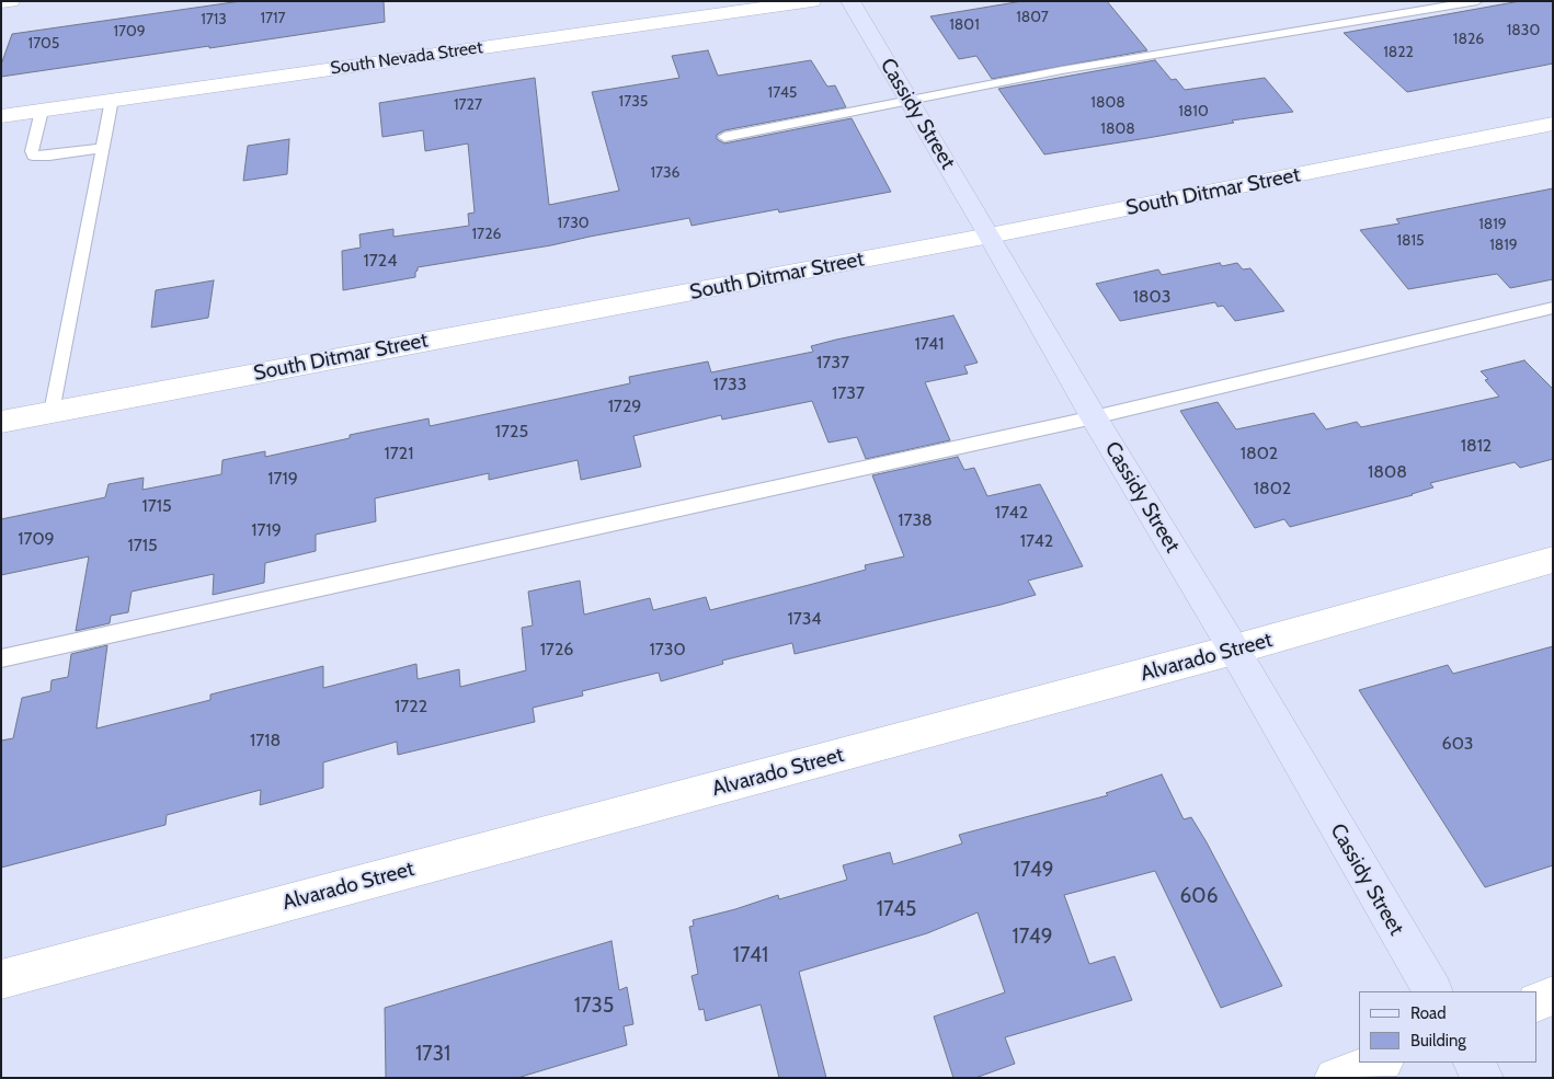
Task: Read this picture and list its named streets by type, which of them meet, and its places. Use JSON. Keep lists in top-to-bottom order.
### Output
{
  "streets": {
    "main road": ["Cassidy Street"],
    "street": ["South Nevada Street", "South Ditmar Street", "Alvarado Street"]
  },
  "crossings": [
    ["Cassidy Street", "South Ditmar Street"],
    ["Cassidy Street", "Alvarado Street"]
  ],
  "house_numbers": [
    "1807",
    "1717",
    "1713",
    "1801",
    "1830",
    "1709",
    "1826",
    "1705",
    "1822",
    "1745",
    "1735",
    "1808",
    "1727",
    "1810",
    "1808",
    "1736",
    "1730",
    "1819",
    "1726",
    "1815",
    "1819",
    "1724",
    "1803",
    "1741",
    "1737",
    "1733",
    "1737",
    "1729",
    "1725",
    "1812",
    "1721",
    "1802",
    "1808",
    "1719",
    "1802",
    "1715",
    "1742",
    "1738",
    "1719",
    "1709",
    "1742",
    "1715",
    "1734",
    "1726",
    "1730",
    "1722",
    "1718",
    "603",
    "1749",
    "606",
    "1745",
    "1749",
    "1741",
    "1735",
    "1731"
  ],
  "legend": ["Road", "Building"]
}
